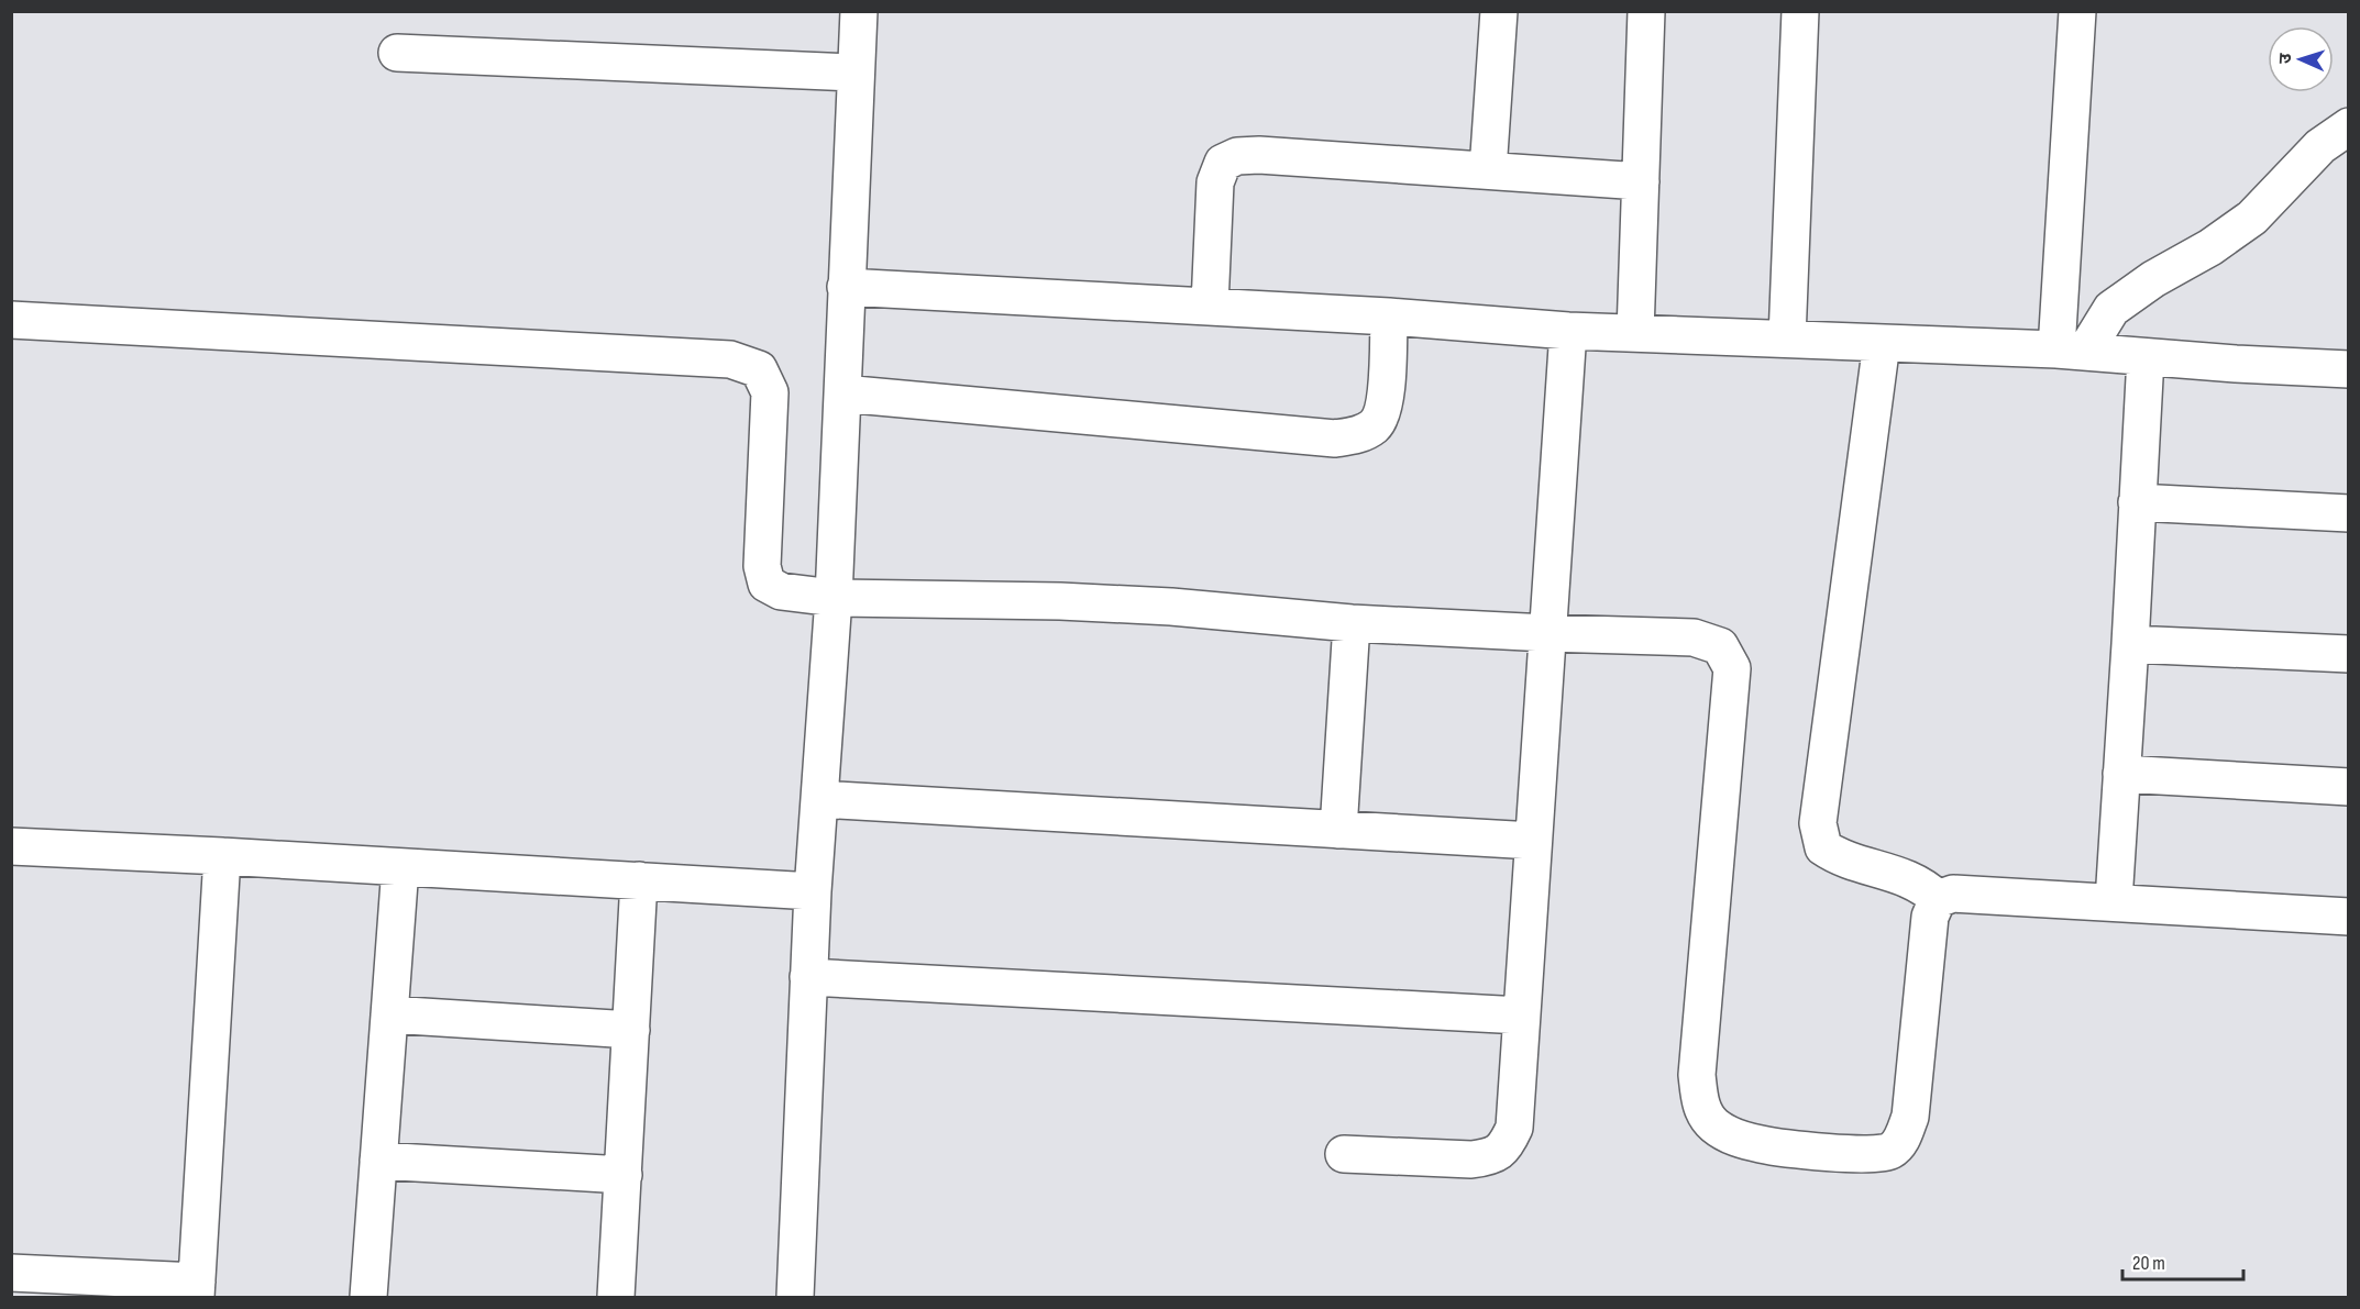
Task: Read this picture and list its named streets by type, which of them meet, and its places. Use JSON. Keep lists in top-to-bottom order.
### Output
{
  "scale_bar": "20 m",
  "north": "left"
}
